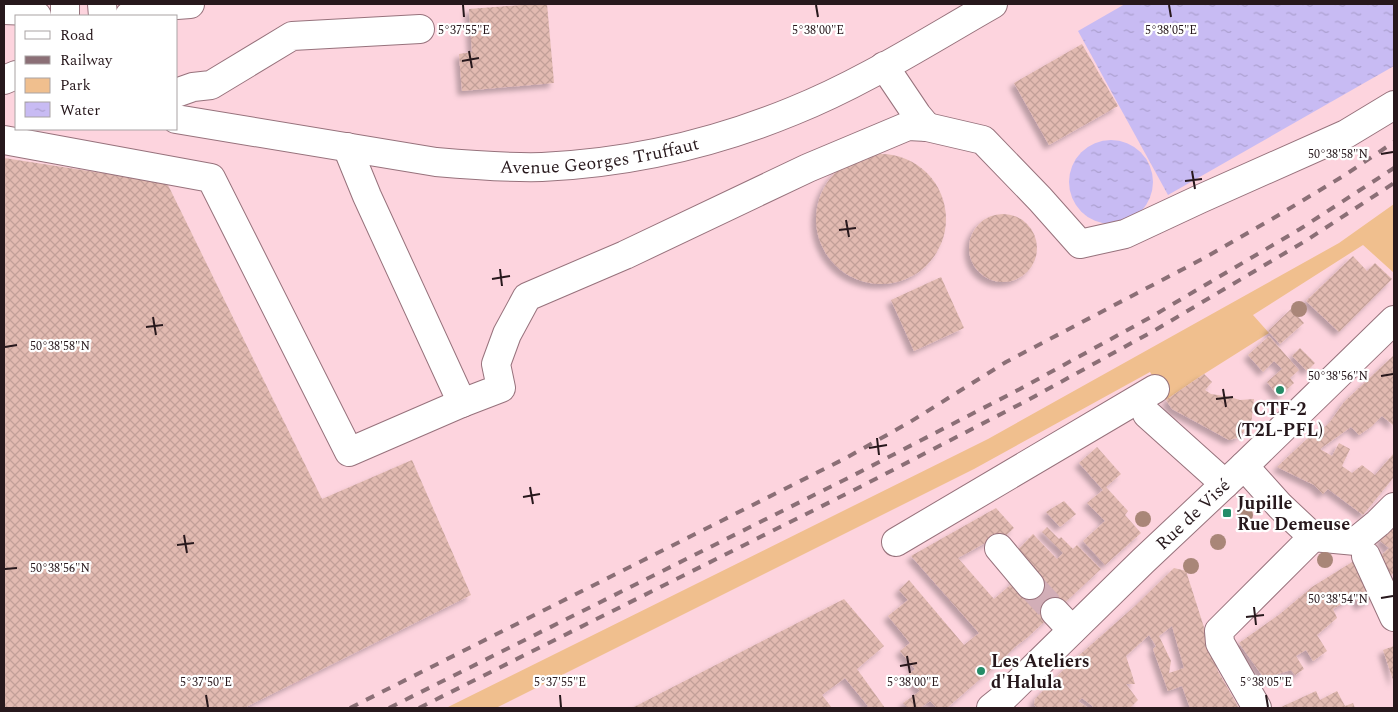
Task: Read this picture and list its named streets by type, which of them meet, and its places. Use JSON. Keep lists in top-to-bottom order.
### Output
{
  "streets": {
    "main road": ["Avenue Georges Truffaut", "Rue de Visé"]
  },
  "places": {
    "other": ["CTF-2 (T2L-PFL)", "Les Ateliers d'Halula"],
    "transit": ["Jupille Rue Demeuse"]
  },
  "legend": [
    "Road",
    "Railway",
    "Park",
    "Water"
  ],
  "coordinates": [
    "5°37'55\"E",
    "5°38'00\"E",
    "5°38'05\"E",
    "50°38'58\"N",
    "50°38'56\"N",
    "50°38'54\"N",
    "5°37'50\"E"
  ]
}
